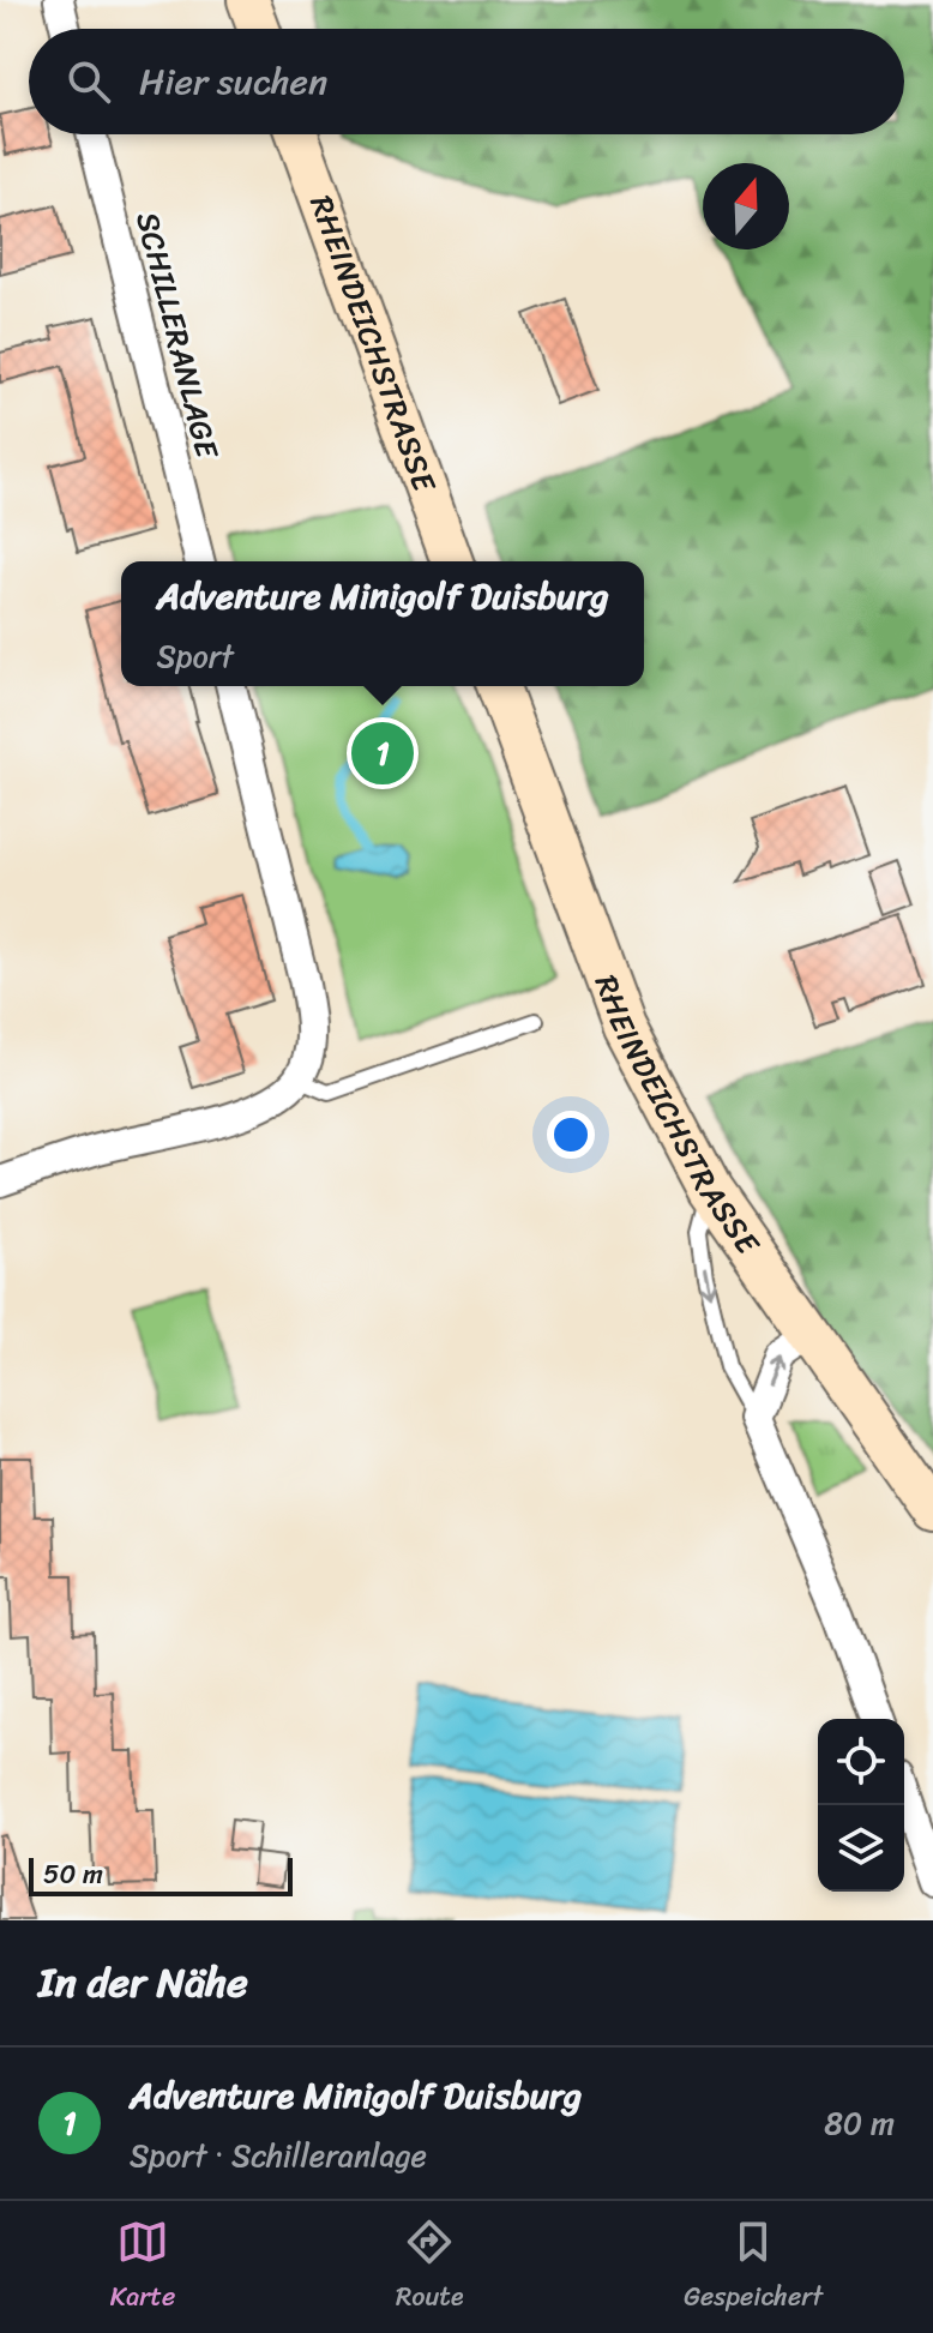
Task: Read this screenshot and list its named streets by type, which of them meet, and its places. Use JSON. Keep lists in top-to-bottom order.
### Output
{
  "streets": {
    "main road": ["RHEINDEICHSTRASSE"],
    "street": ["SCHILLERANLAGE"]
  },
  "scale_bar": "50 m",
  "north": "top",
  "page": {
    "search": "Hier suchen",
    "popup": ["Adventure Minigolf Duisburg", "Sport"],
    "pins": "1",
    "scale": "50 m",
    "heading": "In der Nähe",
    "list": [
      {
        "mark": "1",
        "name": "Adventure Minigolf Duisburg",
        "note": "Sport · Schilleranlage",
        "value": "80 m"
      }
    ],
    "nav": ["Karte", "Route", "Gespeichert"]
  }
}
